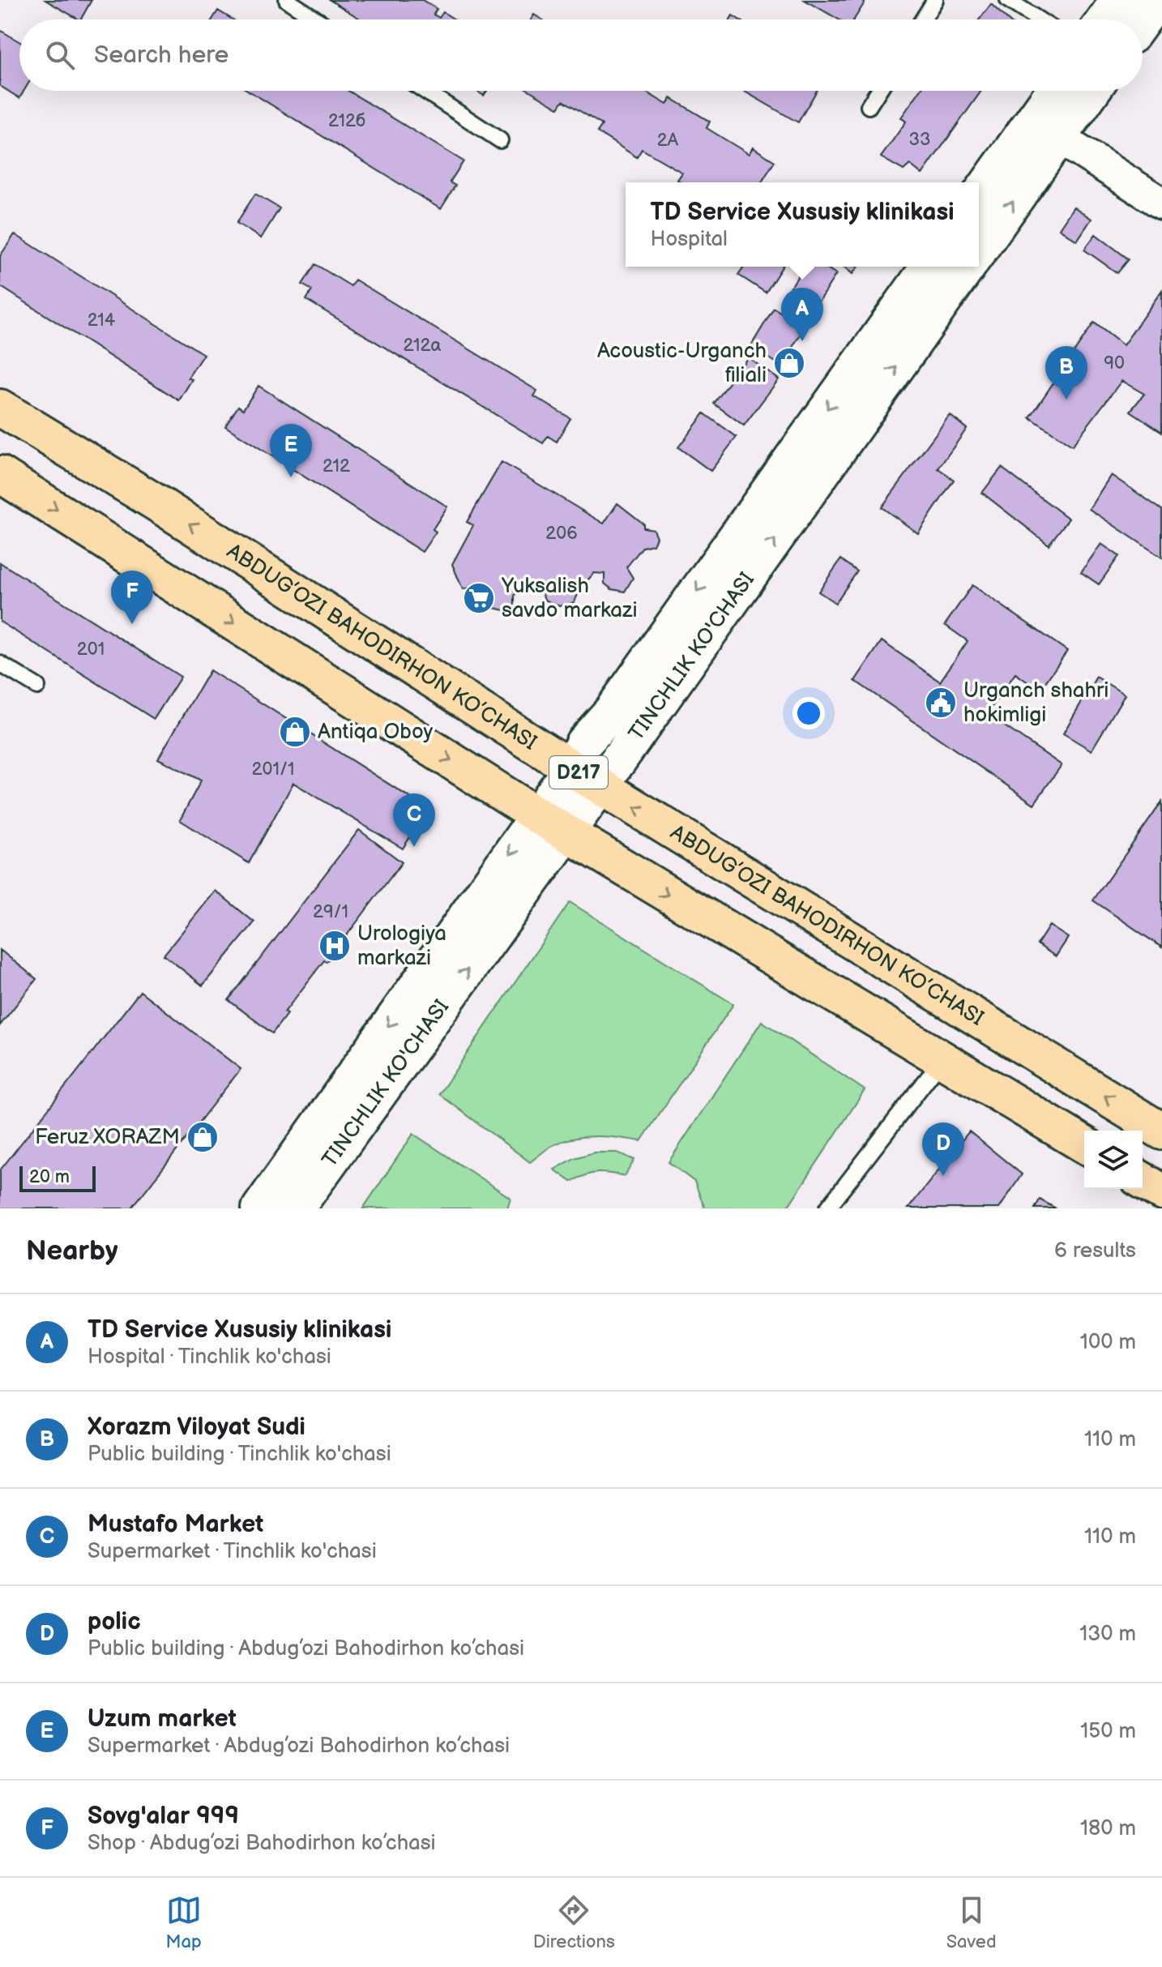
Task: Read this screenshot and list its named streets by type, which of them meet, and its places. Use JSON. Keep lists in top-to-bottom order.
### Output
{
  "streets": {
    "main road": ["ABDUG’OZI BAHODIRHON KO’CHASI", "TINCHLIK KO'CHASI", "D217"]
  },
  "crossings": [
    ["ABDUG’OZI BAHODIRHON KO’CHASI", "TINCHLIK KO'CHASI"],
    ["TINCHLIK KO'CHASI", "D217"]
  ],
  "places": {
    "shop": ["Acoustic-Urganch filiali", "Antiqa Oboy", "Feruz XORAZM"],
    "supermarket": ["Yuksalish savdo markazi"],
    "public building": ["Urganch shahri hokimligi"],
    "hospital": ["Urologiya markazi"]
  },
  "house_numbers": [
    "212б",
    "33",
    "2А",
    "214",
    "212а",
    "90",
    "212",
    "206",
    "201",
    "201/1",
    "29/1"
  ],
  "scale_bar": "20 m",
  "page": {
    "search": "Search here",
    "popup": ["TD Service Xususiy klinikasi", "Hospital"],
    "pins": [
      "A",
      "B",
      "E",
      "F",
      "C",
      "D"
    ],
    "scale": "20 m",
    "heading": ["Nearby", "6 results"],
    "list": [
      {
        "mark": "A",
        "name": "TD Service Xususiy klinikasi",
        "note": "Hospital · Tinchlik ko'chasi",
        "value": "100 m"
      },
      {
        "mark": "B",
        "name": "Xorazm Viloyat Sudi",
        "note": "Public building · Tinchlik ko'chasi",
        "value": "110 m"
      },
      {
        "mark": "C",
        "name": "Mustafo Market",
        "note": "Supermarket · Tinchlik ko'chasi",
        "value": "110 m"
      },
      {
        "mark": "D",
        "name": "polic",
        "note": "Public building · Abdug’ozi Bahodirhon ko’chasi",
        "value": "130 m"
      },
      {
        "mark": "E",
        "name": "Uzum market",
        "note": "Supermarket · Abdug’ozi Bahodirhon ko’chasi",
        "value": "150 m"
      },
      {
        "mark": "F",
        "name": "Sovg'alar 999",
        "note": "Shop · Abdug’ozi Bahodirhon ko’chasi",
        "value": "180 m"
      }
    ],
    "nav": ["Map", "Directions", "Saved"]
  }
}
